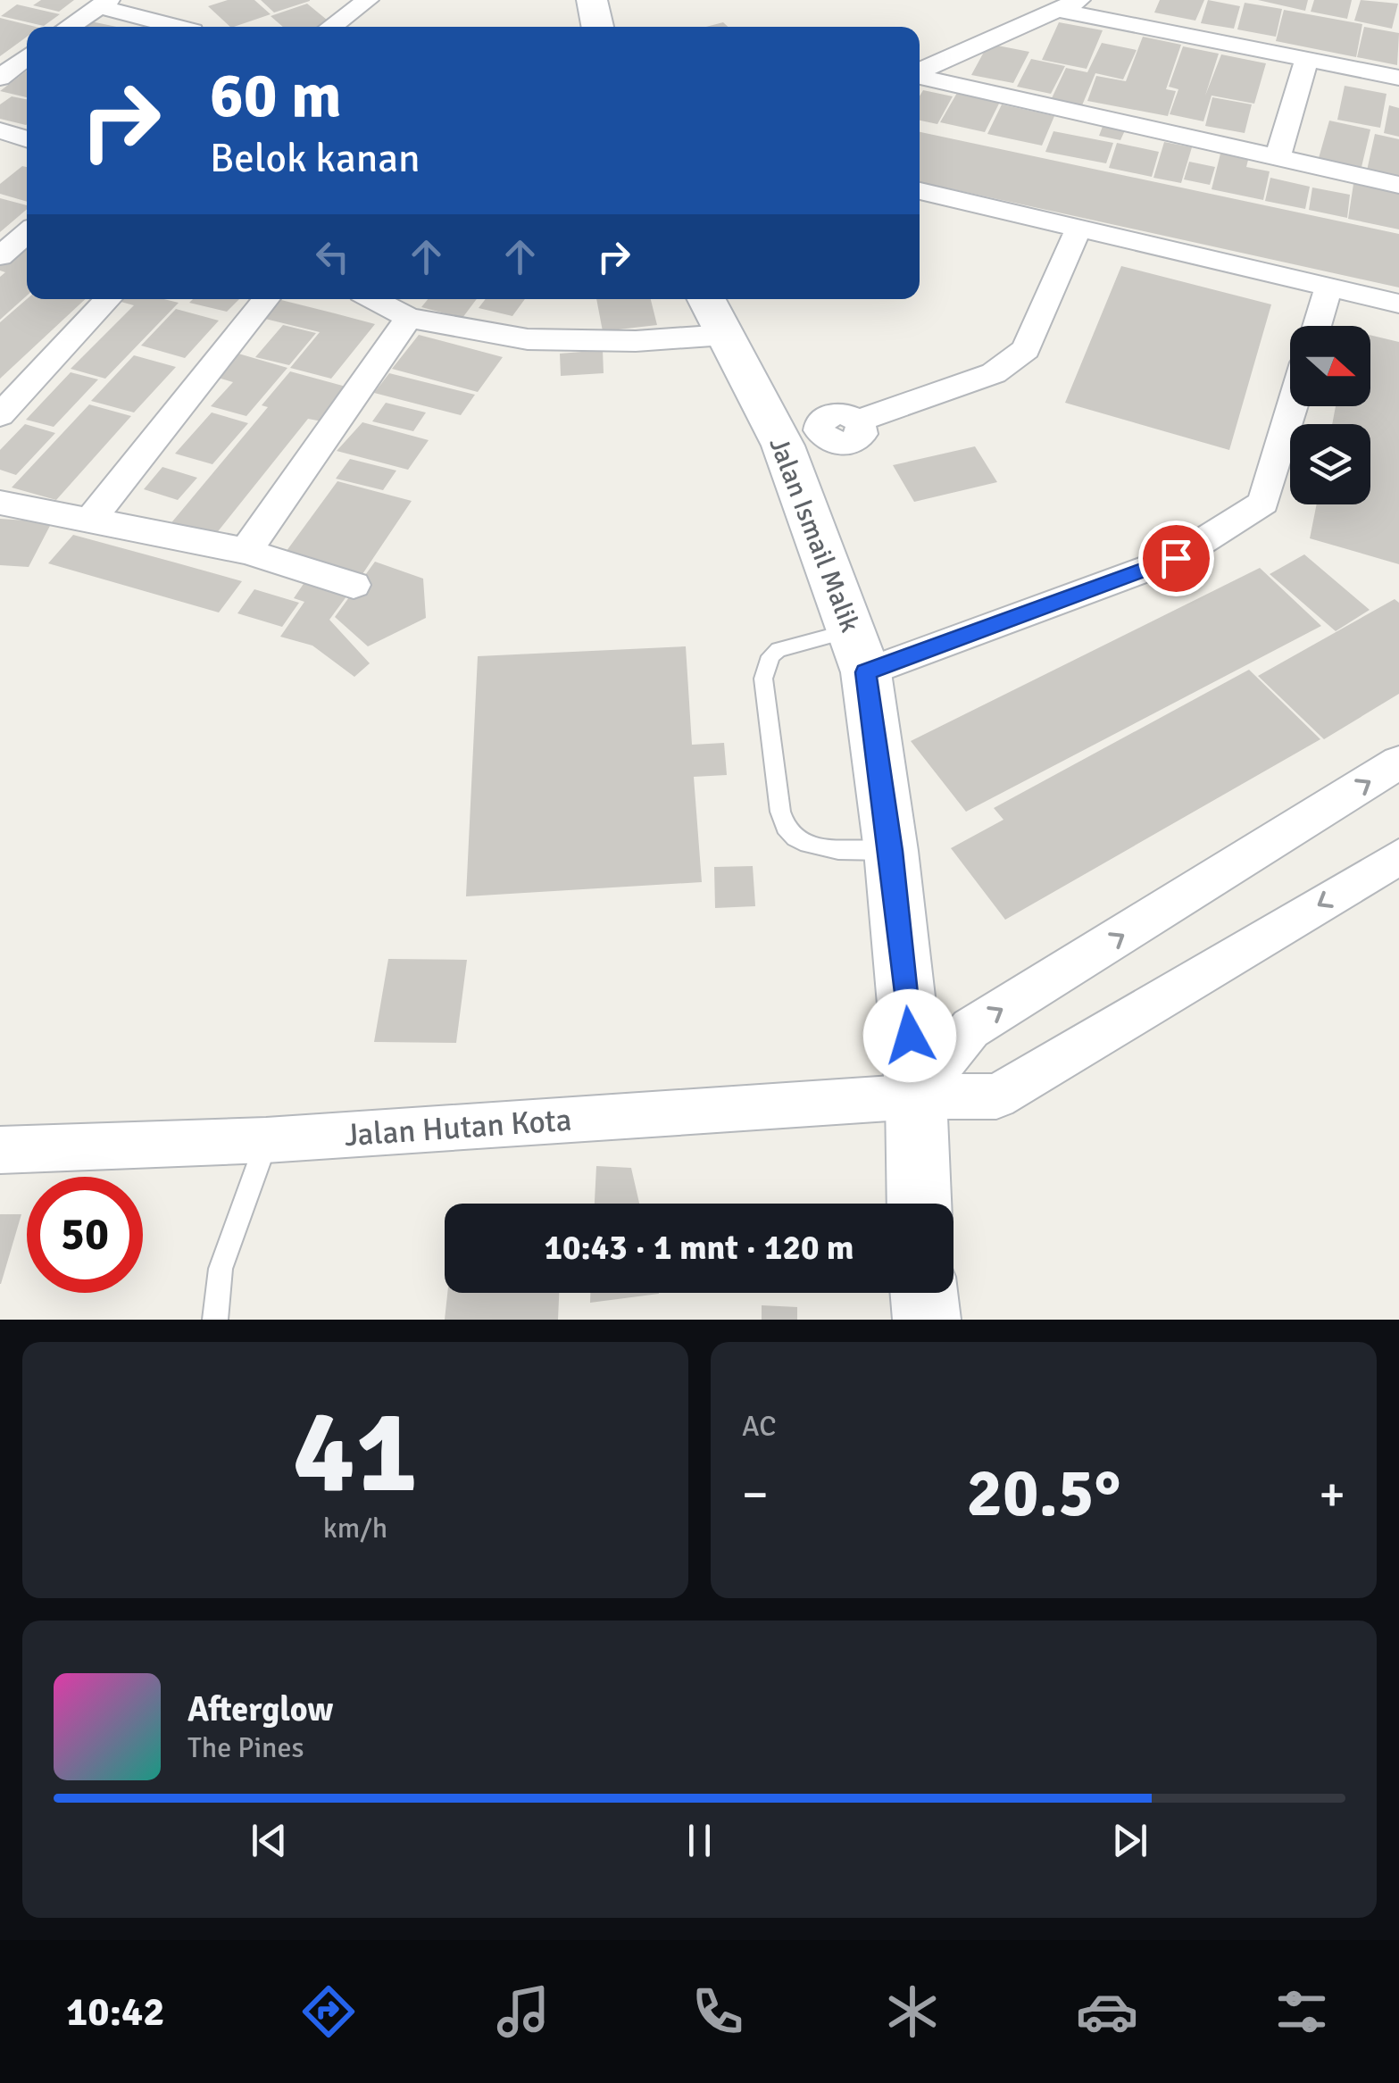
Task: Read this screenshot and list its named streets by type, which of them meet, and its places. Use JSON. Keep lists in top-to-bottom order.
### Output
{
  "streets": {
    "main road": ["Jalan Ismail Malik"],
    "street": ["Jalan Hutan Kota"]
  },
  "crossings": [
    ["Jalan Ismail Malik", "Jalan Hutan Kota"]
  ],
  "north": "right",
  "page": {
    "turn": ["60 m", "Belok kanan"],
    "limit": "50",
    "trip": "10:43 · 1 mnt · 120 m",
    "tile": [
      ["41", "km/h"],
      "AC"
    ],
    "heat": ["−", "20.5°", "+"],
    "song": ["Afterglow", "The Pines"],
    "tabs": "10:42"
  }
}
